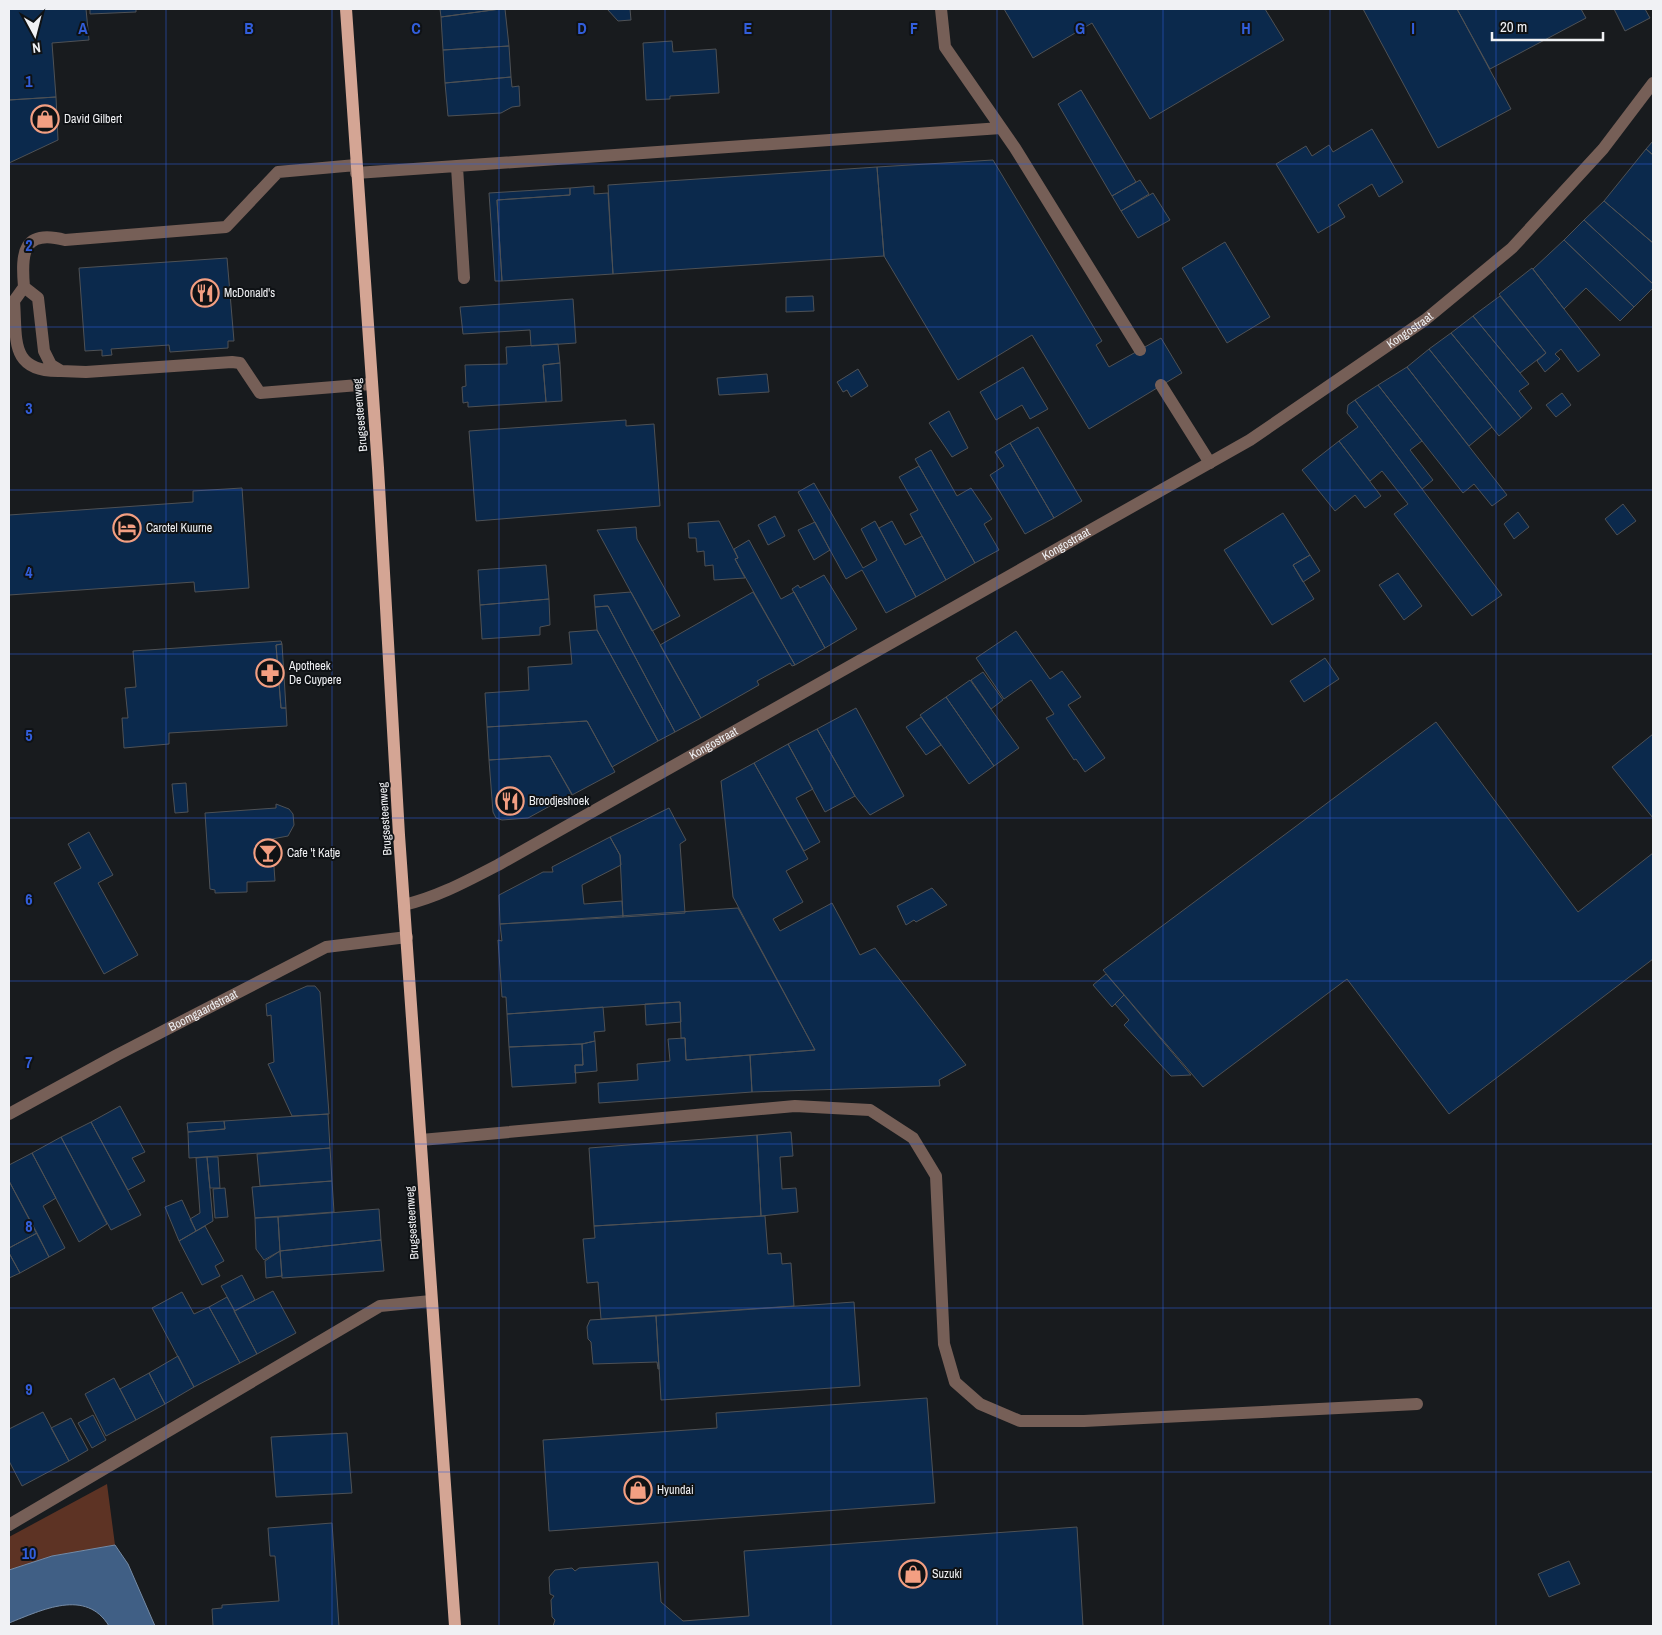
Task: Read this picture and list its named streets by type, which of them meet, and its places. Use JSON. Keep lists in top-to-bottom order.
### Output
{
  "streets": {
    "main road": ["Brugsesteenweg"],
    "street": ["Kongostraat", "Boomgaardstraat"]
  },
  "crossings": [
    ["Kongostraat", "Brugsesteenweg"],
    ["Brugsesteenweg", "Boomgaardstraat"]
  ],
  "places": {
    "shop": ["David Gilbert", "Hyundai", "Suzuki"],
    "restaurant": ["McDonald's", "Broodjeshoek"],
    "hotel": ["Carotel Kuurne"],
    "pharmacy": ["Apotheek De Cuypere"],
    "bar": ["Cafe 't Katje"]
  },
  "scale_bar": "20 m",
  "north": "bottom",
  "grid": {
    "columns": [
      "A",
      "B",
      "C",
      "D",
      "E",
      "F",
      "G",
      "H",
      "I"
    ],
    "rows": [
      "1",
      "2",
      "3",
      "4",
      "5",
      "6",
      "7",
      "8",
      "9",
      "10"
    ]
  }
}
